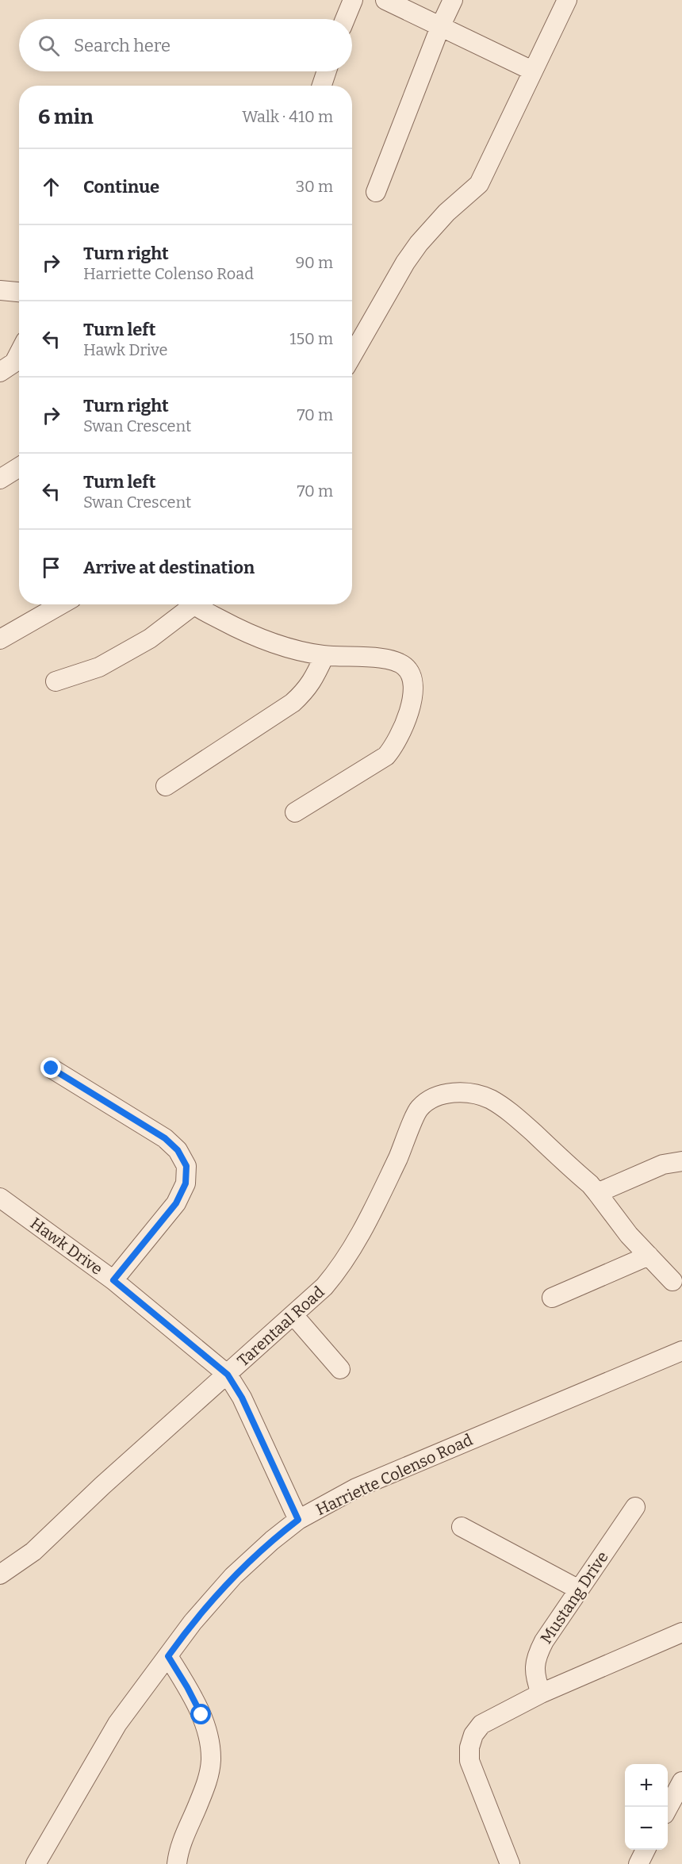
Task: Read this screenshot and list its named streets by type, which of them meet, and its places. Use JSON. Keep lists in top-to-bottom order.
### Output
{
  "streets": {
    "street": [
      "Hawk Drive",
      "Tarentaal Road",
      "Harriette Colenso Road",
      "Mustang Drive"
    ]
  },
  "crossings": [
    ["Hawk Drive", "Tarentaal Road"],
    ["Hawk Drive", "Harriette Colenso Road"]
  ],
  "page": {
    "search": "Search here",
    "heading": ["6 min", "Walk · 410 m"],
    "list": [
      ["Continue", "30 m"],
      ["Turn right", "Harriette Colenso Road", "90 m"],
      ["Turn left", "Hawk Drive", "150 m"],
      ["Turn right", "Swan Crescent", "70 m"],
      ["Turn left", "Swan Crescent", "70 m"],
      "Arrive at destination"
    ],
    "map_buttons": ["+", "−"]
  }
}
